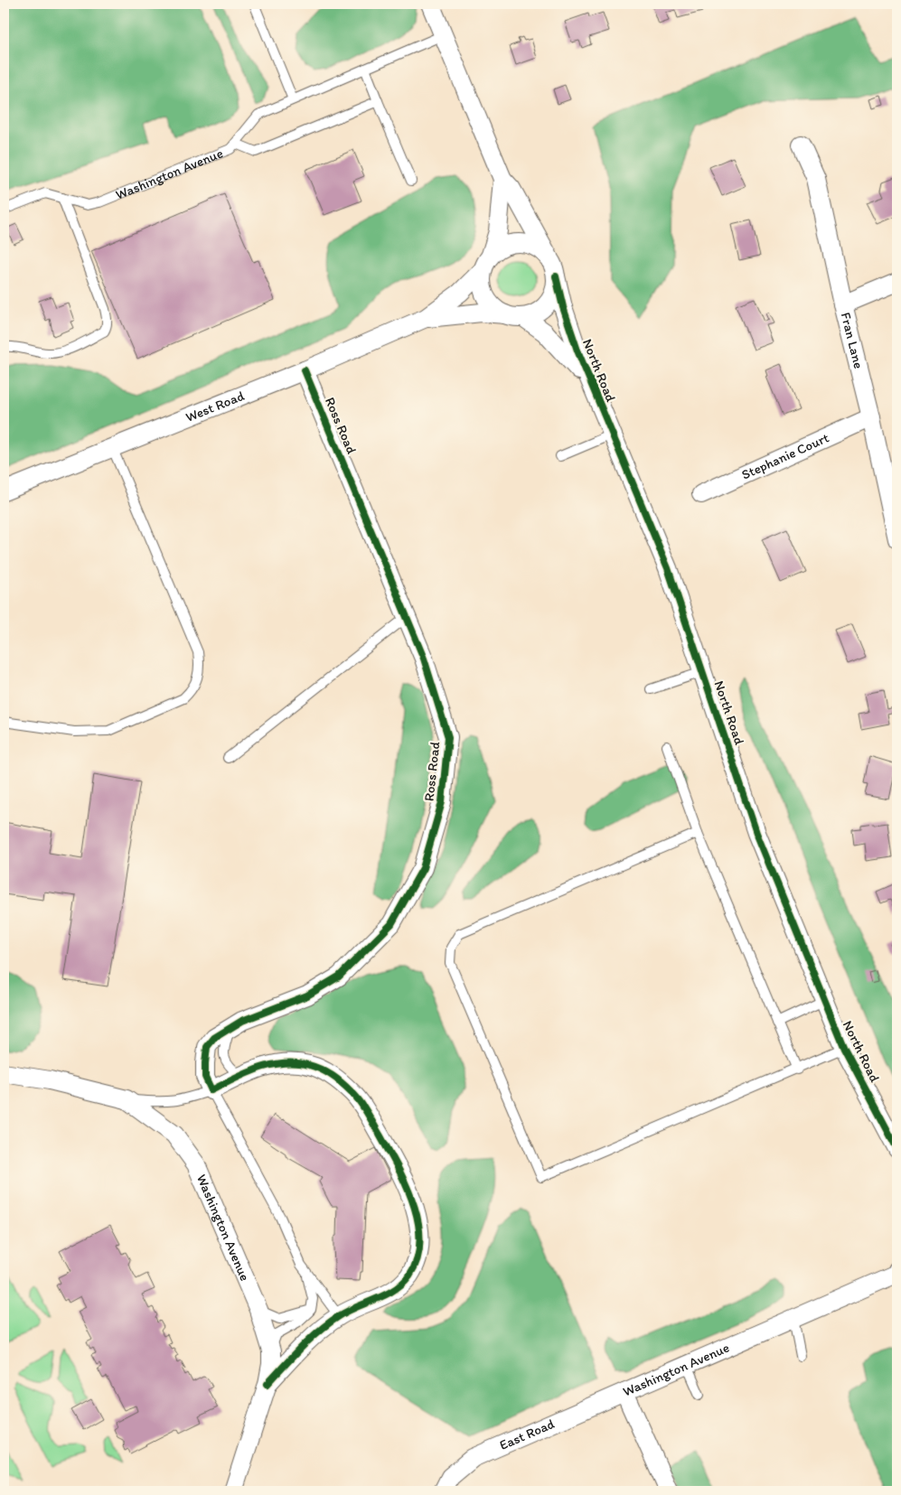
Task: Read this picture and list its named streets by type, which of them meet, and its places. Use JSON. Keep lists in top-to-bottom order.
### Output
{
  "streets": {
    "street": [
      "Washington Avenue",
      "Fran Lane",
      "North Road",
      "West Road",
      "Ross Road",
      "Stephanie Court",
      "East Road"
    ]
  },
  "crossings": [
    ["Washington Avenue", "Ross Road"],
    ["Washington Avenue", "East Road"],
    ["Fran Lane", "Stephanie Court"],
    ["North Road", "West Road"],
    ["West Road", "Ross Road"]
  ]
}
